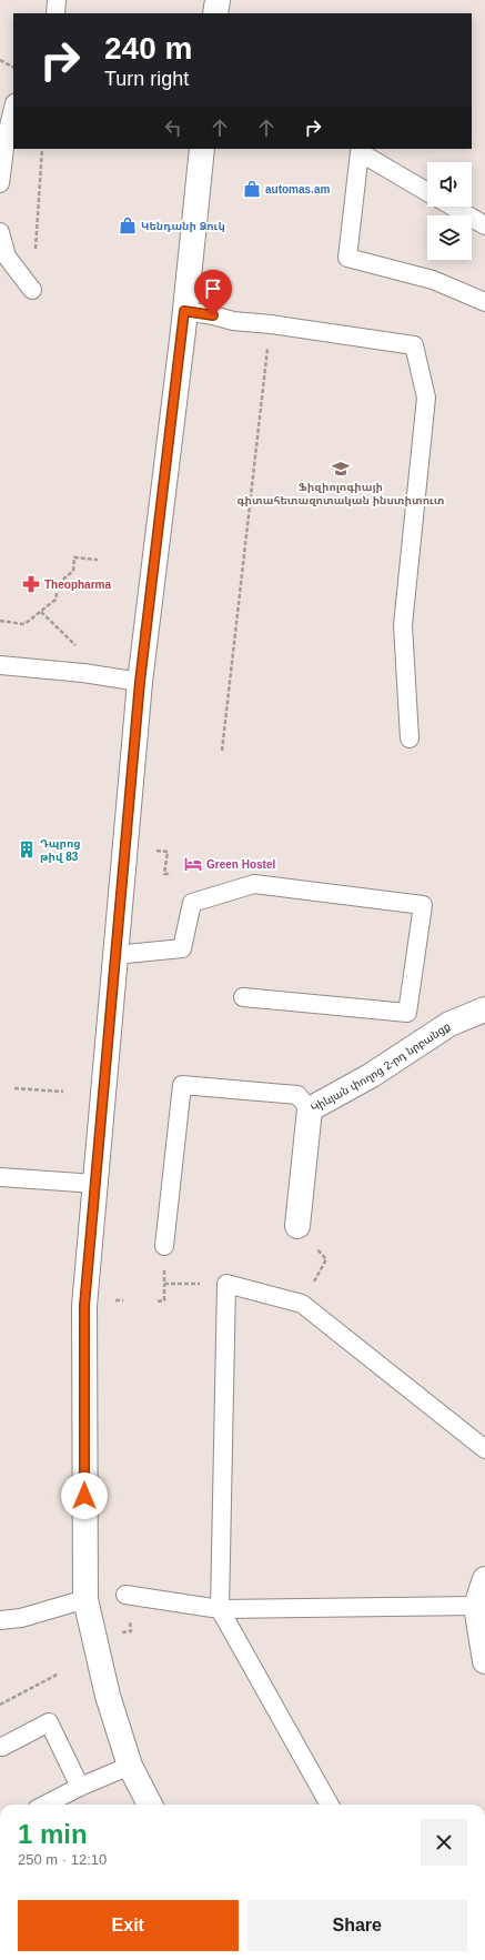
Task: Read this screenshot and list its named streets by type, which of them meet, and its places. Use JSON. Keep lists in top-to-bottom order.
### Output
{
  "streets": {
    "street": ["Կիևյան փողոց 2-րդ նրբանցք"]
  },
  "places": {
    "shop": ["automas.am", "Կենդանի Ձուկ"],
    "school or university": ["Ֆիզիոլոգիայի գիտահետազոտական ինստիտուտ"],
    "pharmacy": ["Theopharma"],
    "building": ["Դպրոց թիվ 83"],
    "hotel": ["Green Hostel"]
  },
  "page": {
    "turn": ["240 m", "Turn right"],
    "heading": ["1 min", "250 m · 12:10"],
    "buttons": ["Exit", "Share"]
  }
}
